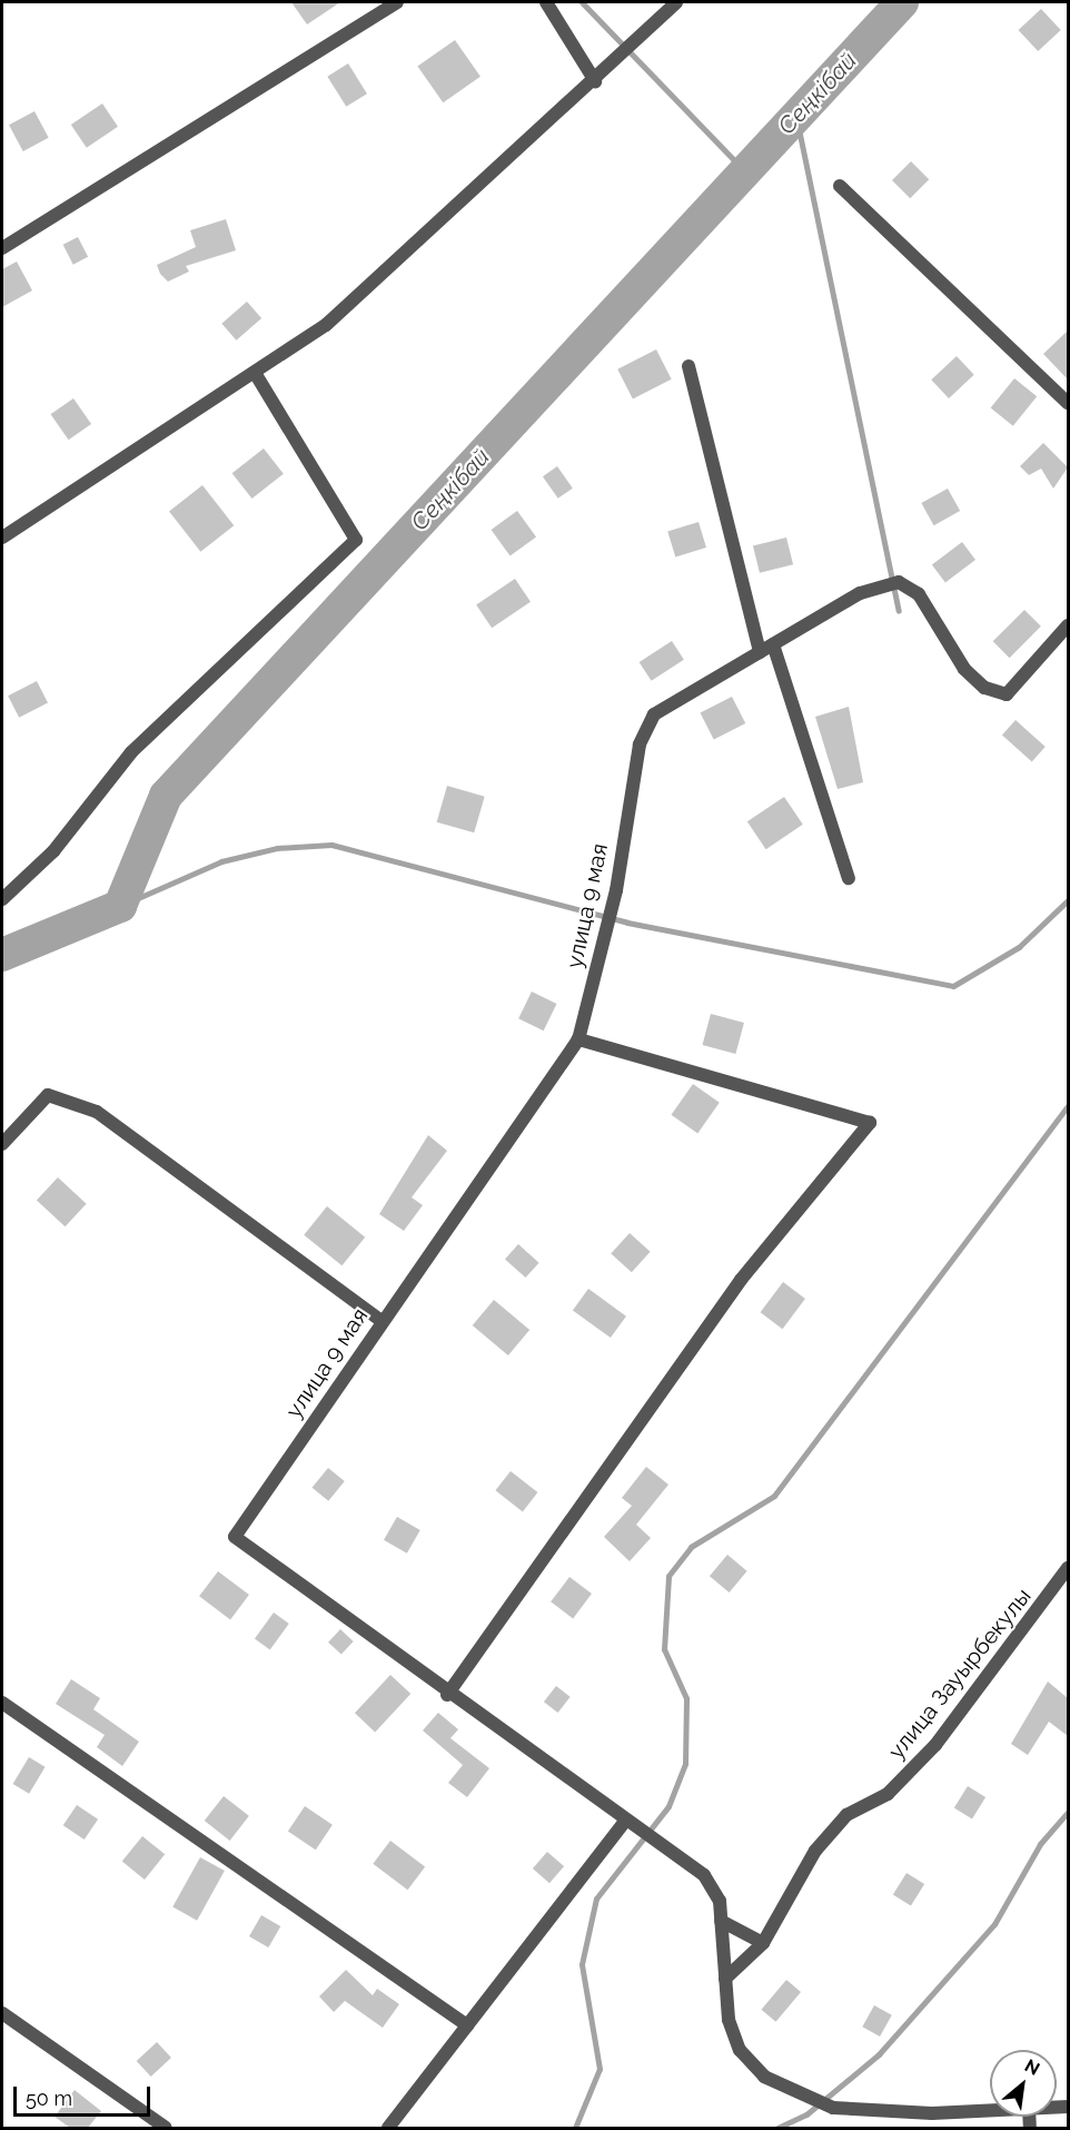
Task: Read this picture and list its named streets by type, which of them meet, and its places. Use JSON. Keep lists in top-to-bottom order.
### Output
{
  "streets": {
    "street": ["улица 9 мая", "улица Зауырбекулы"]
  },
  "water": ["Сеңкібай"],
  "scale_bar": "50 m",
  "north": "top right"
}
